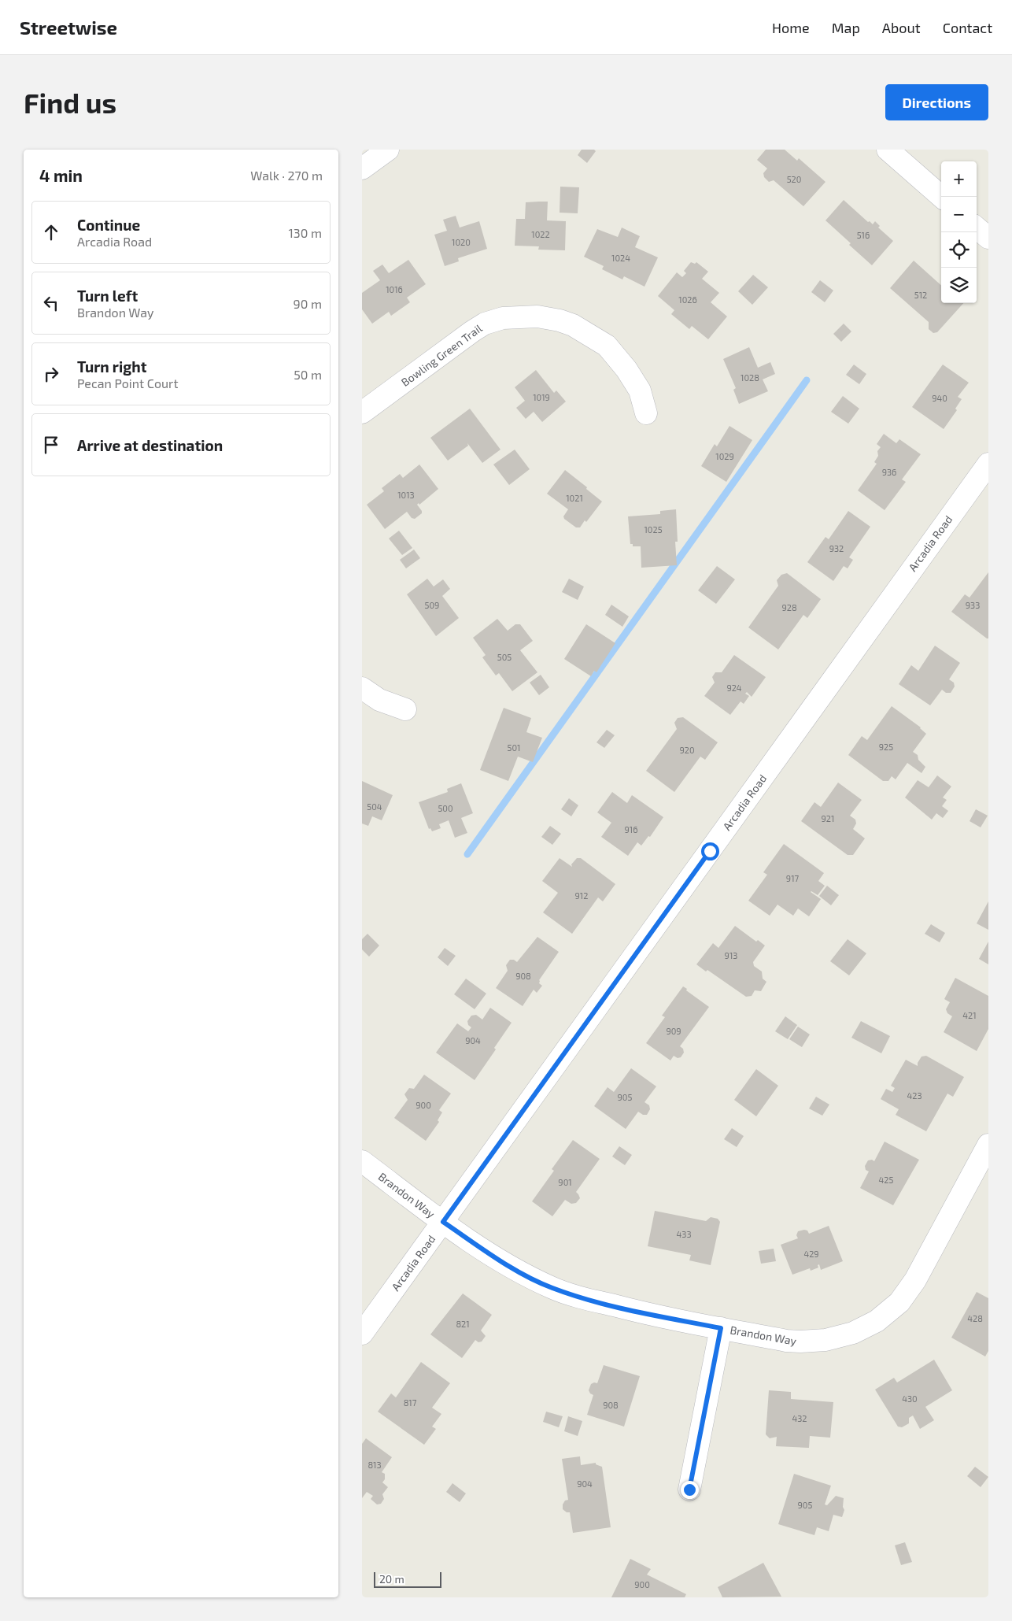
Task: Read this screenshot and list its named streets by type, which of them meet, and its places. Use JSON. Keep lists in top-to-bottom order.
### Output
{
  "streets": {
    "street": ["Bowling Green Trail", "Arcadia Road", "Brandon Way"]
  },
  "crossings": [
    ["Arcadia Road", "Brandon Way"]
  ],
  "house_numbers": [
    "520",
    "1022",
    "516",
    "1020",
    "1024",
    "1016",
    "512",
    "1026",
    "1028",
    "1019",
    "940",
    "1029",
    "936",
    "1013",
    "1021",
    "1025",
    "932",
    "509",
    "933",
    "928",
    "505",
    "924",
    "925",
    "501",
    "920",
    "504",
    "500",
    "921",
    "916",
    "917",
    "912",
    "913",
    "908",
    "421",
    "909",
    "904",
    "423",
    "905",
    "900",
    "425",
    "901",
    "433",
    "429",
    "428",
    "821",
    "430",
    "817",
    "908",
    "432",
    "813",
    "904",
    "905",
    "900"
  ],
  "scale_bar": "20 m",
  "page": {
    "header": "Streetwise",
    "nav": [
      "Home",
      "Map",
      "About",
      "Contact"
    ],
    "buttons": "Directions",
    "title": "Find us",
    "heading": ["4 min", "Walk · 270 m"],
    "map_buttons": ["+", "−"],
    "list": [
      ["Continue", "Arcadia Road", "130 m"],
      ["Turn left", "Brandon Way", "90 m"],
      ["Turn right", "Pecan Point Court", "50 m"],
      "Arrive at destination"
    ],
    "scale": "20 m"
  }
}
